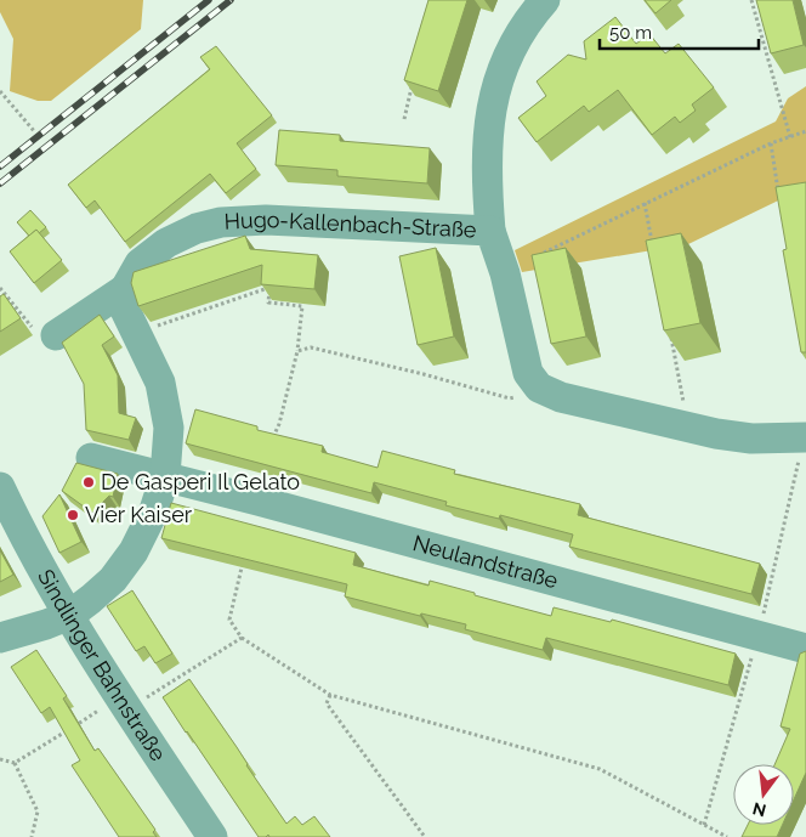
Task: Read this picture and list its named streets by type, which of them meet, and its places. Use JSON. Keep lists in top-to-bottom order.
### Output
{
  "streets": {
    "street": ["Hugo-Kallenbach-Straße", "Neulandstraße", "Sindlinger Bahnstraße"]
  },
  "places": ["De Gasperi Il Gelato", "Vier Kaiser"],
  "scale_bar": "50 m",
  "north": "bottom"
}
